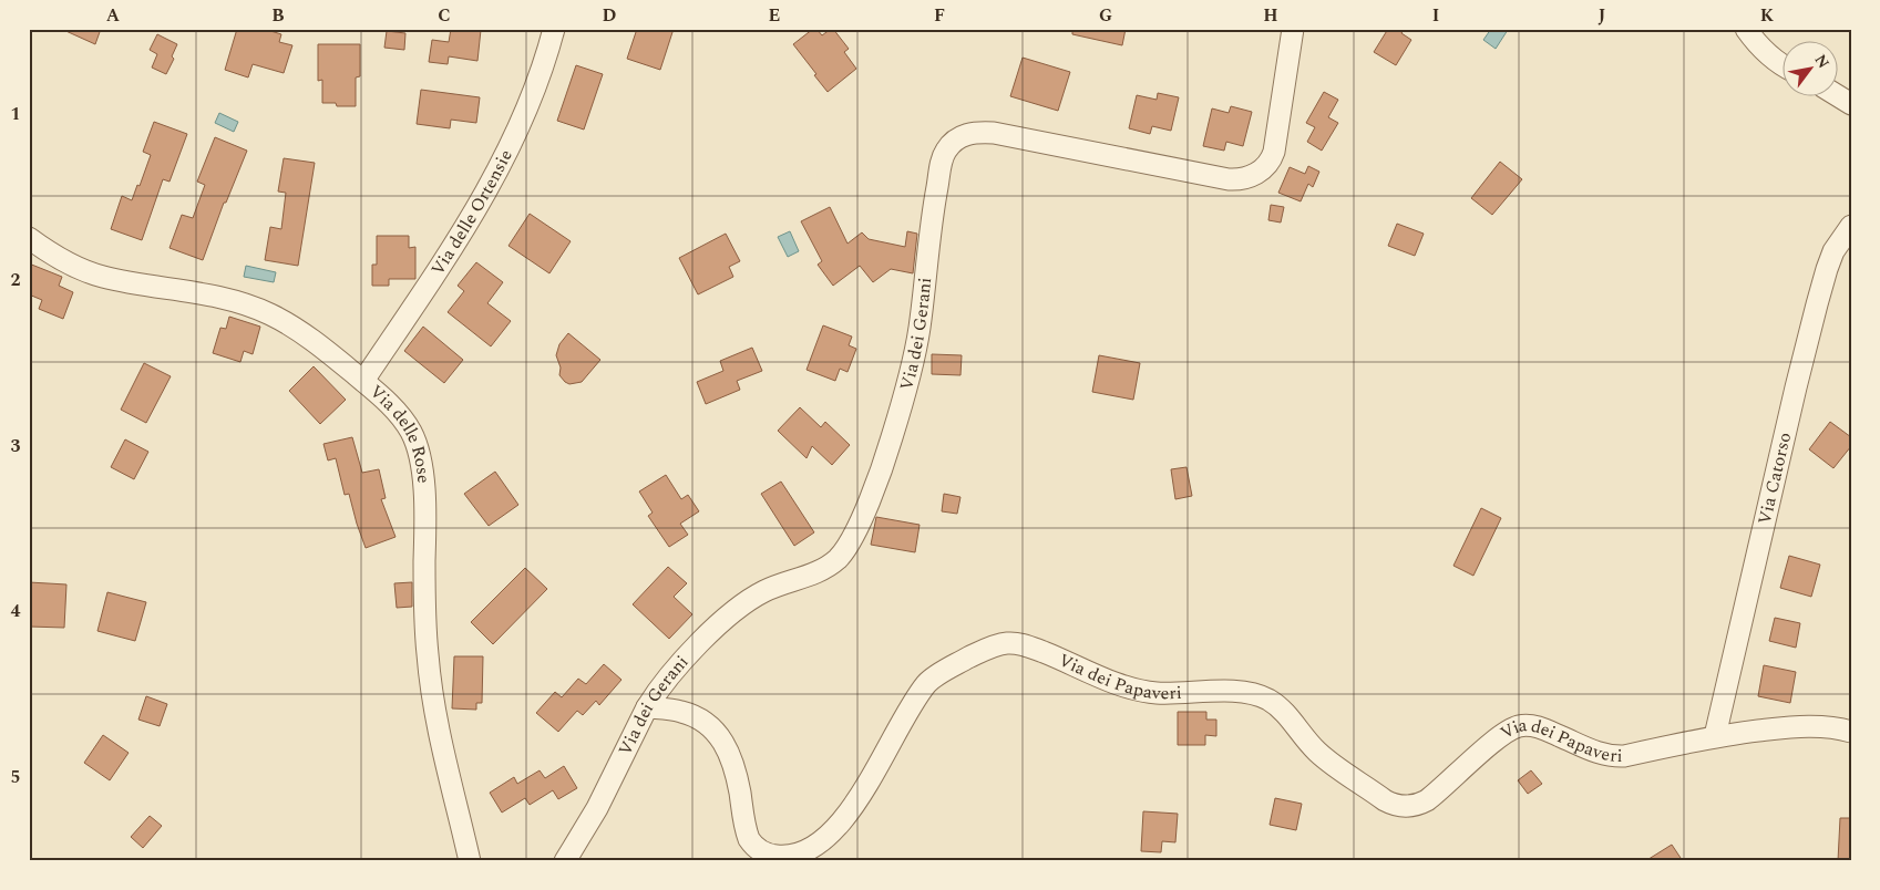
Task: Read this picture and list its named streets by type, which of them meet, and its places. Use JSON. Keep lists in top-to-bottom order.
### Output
{
  "streets": {
    "street": [
      "Via delle Ortensie",
      "Via dei Gerani",
      "Via delle Rose",
      "Via Catorso",
      "Via dei Papaveri"
    ]
  },
  "crossings": [
    ["Via delle Ortensie", "Via delle Rose"],
    ["Via dei Gerani", "Via dei Papaveri"],
    ["Via Catorso", "Via dei Papaveri"]
  ],
  "north": "top right",
  "grid": {
    "columns": [
      "A",
      "B",
      "C",
      "D",
      "E",
      "F",
      "G",
      "H",
      "I",
      "J",
      "K"
    ],
    "rows": [
      "1",
      "2",
      "3",
      "4",
      "5"
    ]
  }
}
